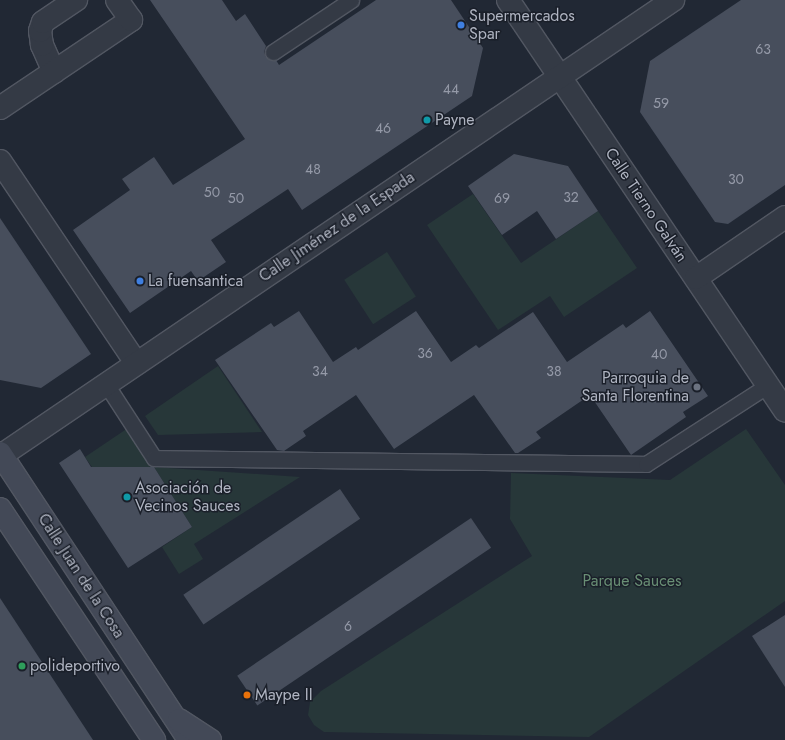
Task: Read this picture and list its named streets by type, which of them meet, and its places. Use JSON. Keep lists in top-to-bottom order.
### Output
{
  "streets": {
    "main road": ["Calle Juan de la Cosa"],
    "street": ["Calle Tierno Galván", "Calle Jiménez de la Espada"]
  },
  "crossings": [
    ["Calle Tierno Galván", "Calle Jiménez de la Espada"],
    ["Calle Jiménez de la Espada", "Calle Juan de la Cosa"]
  ],
  "parks": ["Parque Sauces"],
  "places": [
    "Supermercados Spar",
    "Payne",
    "La fuensantica",
    "Parroquia de Santa Florentina",
    "Asociación de Vecinos Sauces",
    "polideportivo",
    "Maype II"
  ],
  "house_numbers": [
    "63",
    "44",
    "59",
    "46",
    "48",
    "30",
    "50",
    "32",
    "50",
    "69",
    "36",
    "40",
    "34",
    "38",
    "6"
  ]
}
